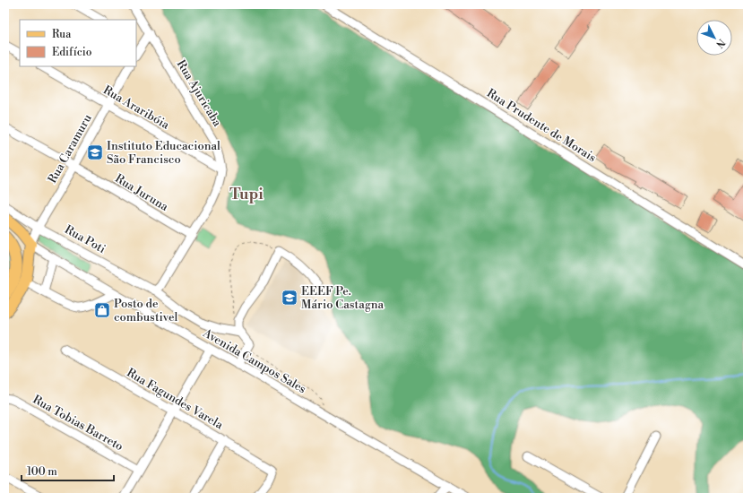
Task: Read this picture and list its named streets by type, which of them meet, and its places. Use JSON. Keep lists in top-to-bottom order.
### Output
{
  "streets": {
    "street": [
      "Rua Ajuricaba",
      "Rua Araribóia",
      "Rua Prudente de Morais",
      "Rua Caramuru",
      "Rua Juruna",
      "Rua Poti",
      "Avenida Campos Sales",
      "Rua Fagundes Varela",
      "Rua Tobias Barreto"
    ]
  },
  "crossings": [
    ["Rua Ajuricaba", "Rua Araribóia"],
    ["Rua Ajuricaba", "Rua Juruna"],
    ["Rua Ajuricaba", "Rua Poti"],
    ["Rua Araribóia", "Rua Caramuru"],
    ["Rua Caramuru", "Rua Juruna"],
    ["Rua Caramuru", "Rua Poti"],
    ["Rua Caramuru", "Avenida Campos Sales"]
  ],
  "districts": ["Tupi"],
  "places": {
    "school or university": ["Instituto Educacional São Francisco", "EEEF Pe. Mário Castagna"],
    "shop": ["Posto de combustivel"]
  },
  "legend": ["Rua", "Edifício"],
  "scale_bar": "100 m",
  "north": "bottom right"
}
